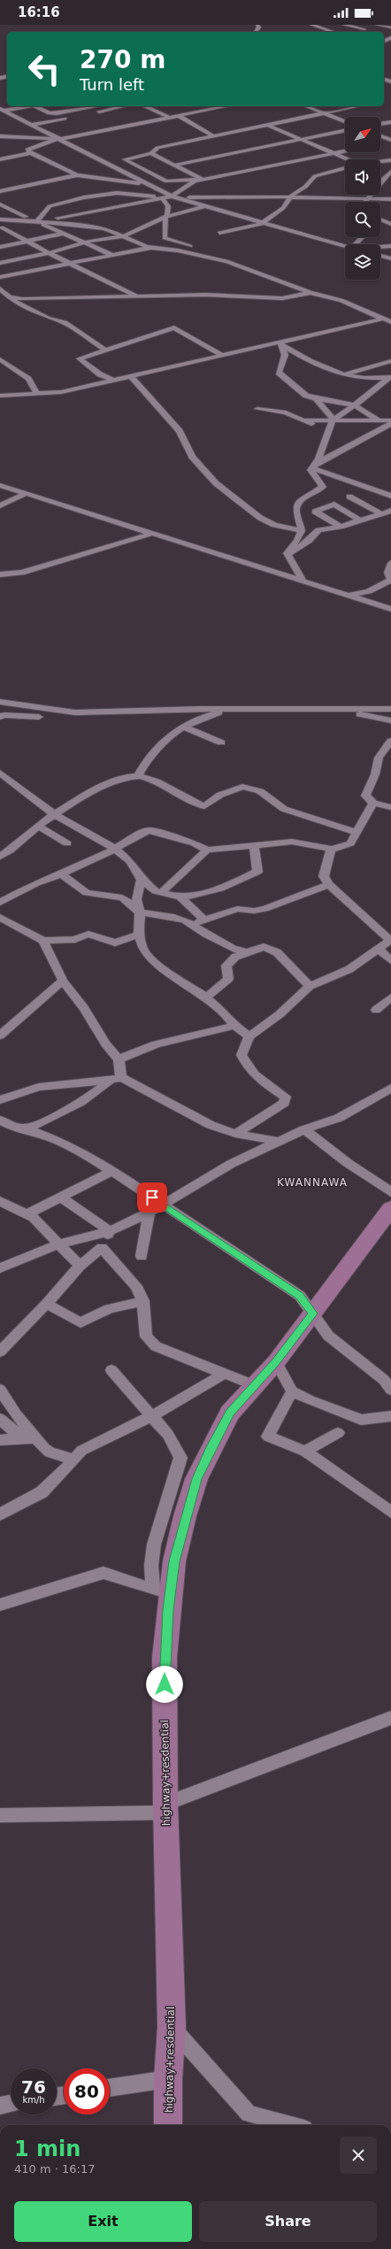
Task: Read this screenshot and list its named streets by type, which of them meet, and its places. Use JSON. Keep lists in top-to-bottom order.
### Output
{
  "streets": {
    "highway": ["highway+resdential"]
  },
  "districts": ["KWANNAWA"],
  "north": "top right",
  "page": {
    "status": "16:16",
    "turn": ["270 m", "Turn left"],
    "speed": "76 km/h",
    "limit": "80",
    "heading": ["1 min", "410 m · 16:17"],
    "buttons": ["Exit", "Share"]
  }
}
